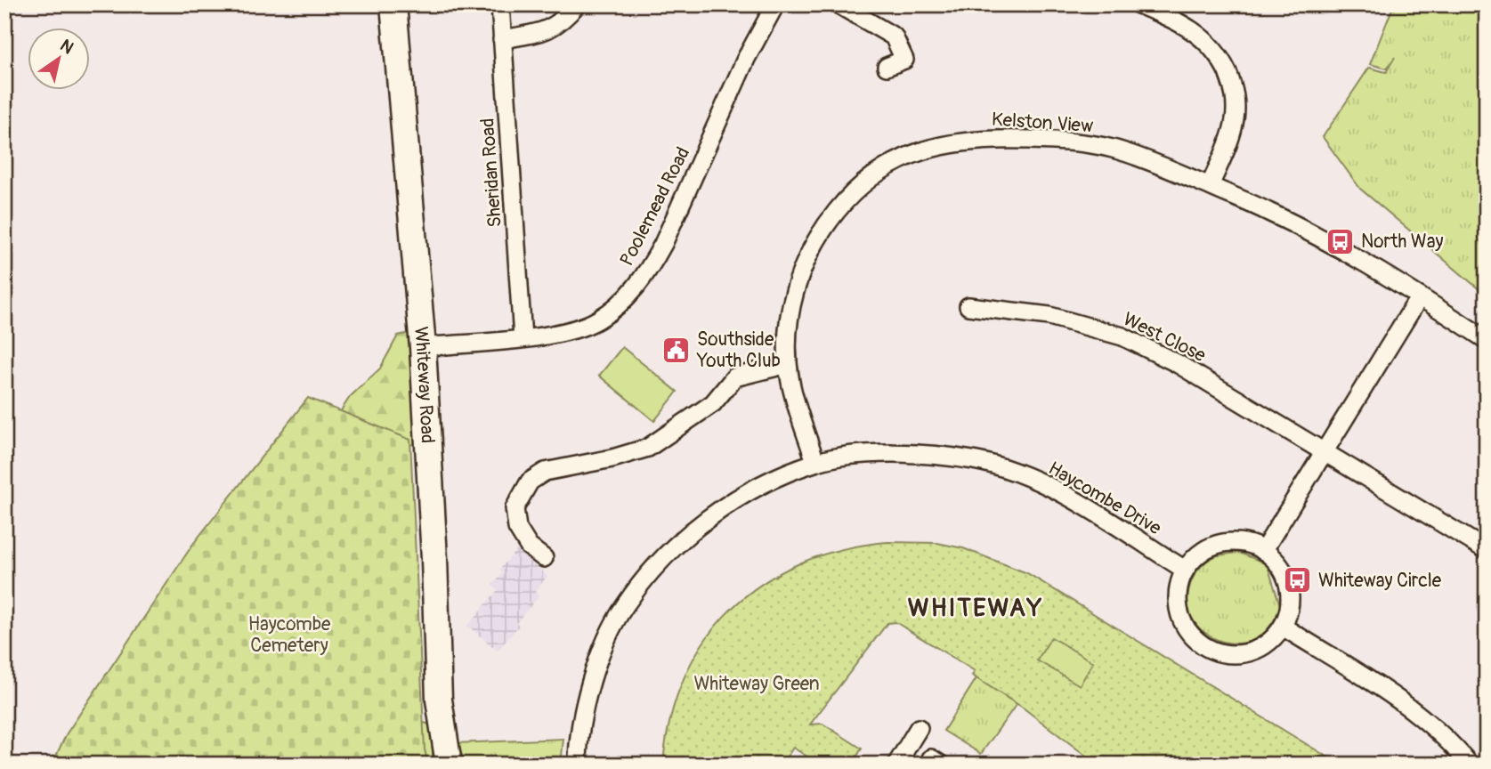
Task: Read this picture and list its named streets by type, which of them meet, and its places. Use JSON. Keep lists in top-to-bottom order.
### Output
{
  "streets": {
    "street": [
      "Kelston View",
      "Sheridan Road",
      "Poolemead Road",
      "West Close",
      "Whiteway Road",
      "Haycombe Drive"
    ]
  },
  "crossings": [
    ["Kelston View", "Haycombe Drive"],
    ["Sheridan Road", "Poolemead Road"],
    ["Poolemead Road", "Whiteway Road"]
  ],
  "districts": ["WHITEWAY"],
  "parks": ["Haycombe Cemetery", "Whiteway Green"],
  "places": {
    "bus stop": ["North Way", "Whiteway Circle"],
    "public building": ["Southside Youth Club"]
  },
  "north": "top right"
}
